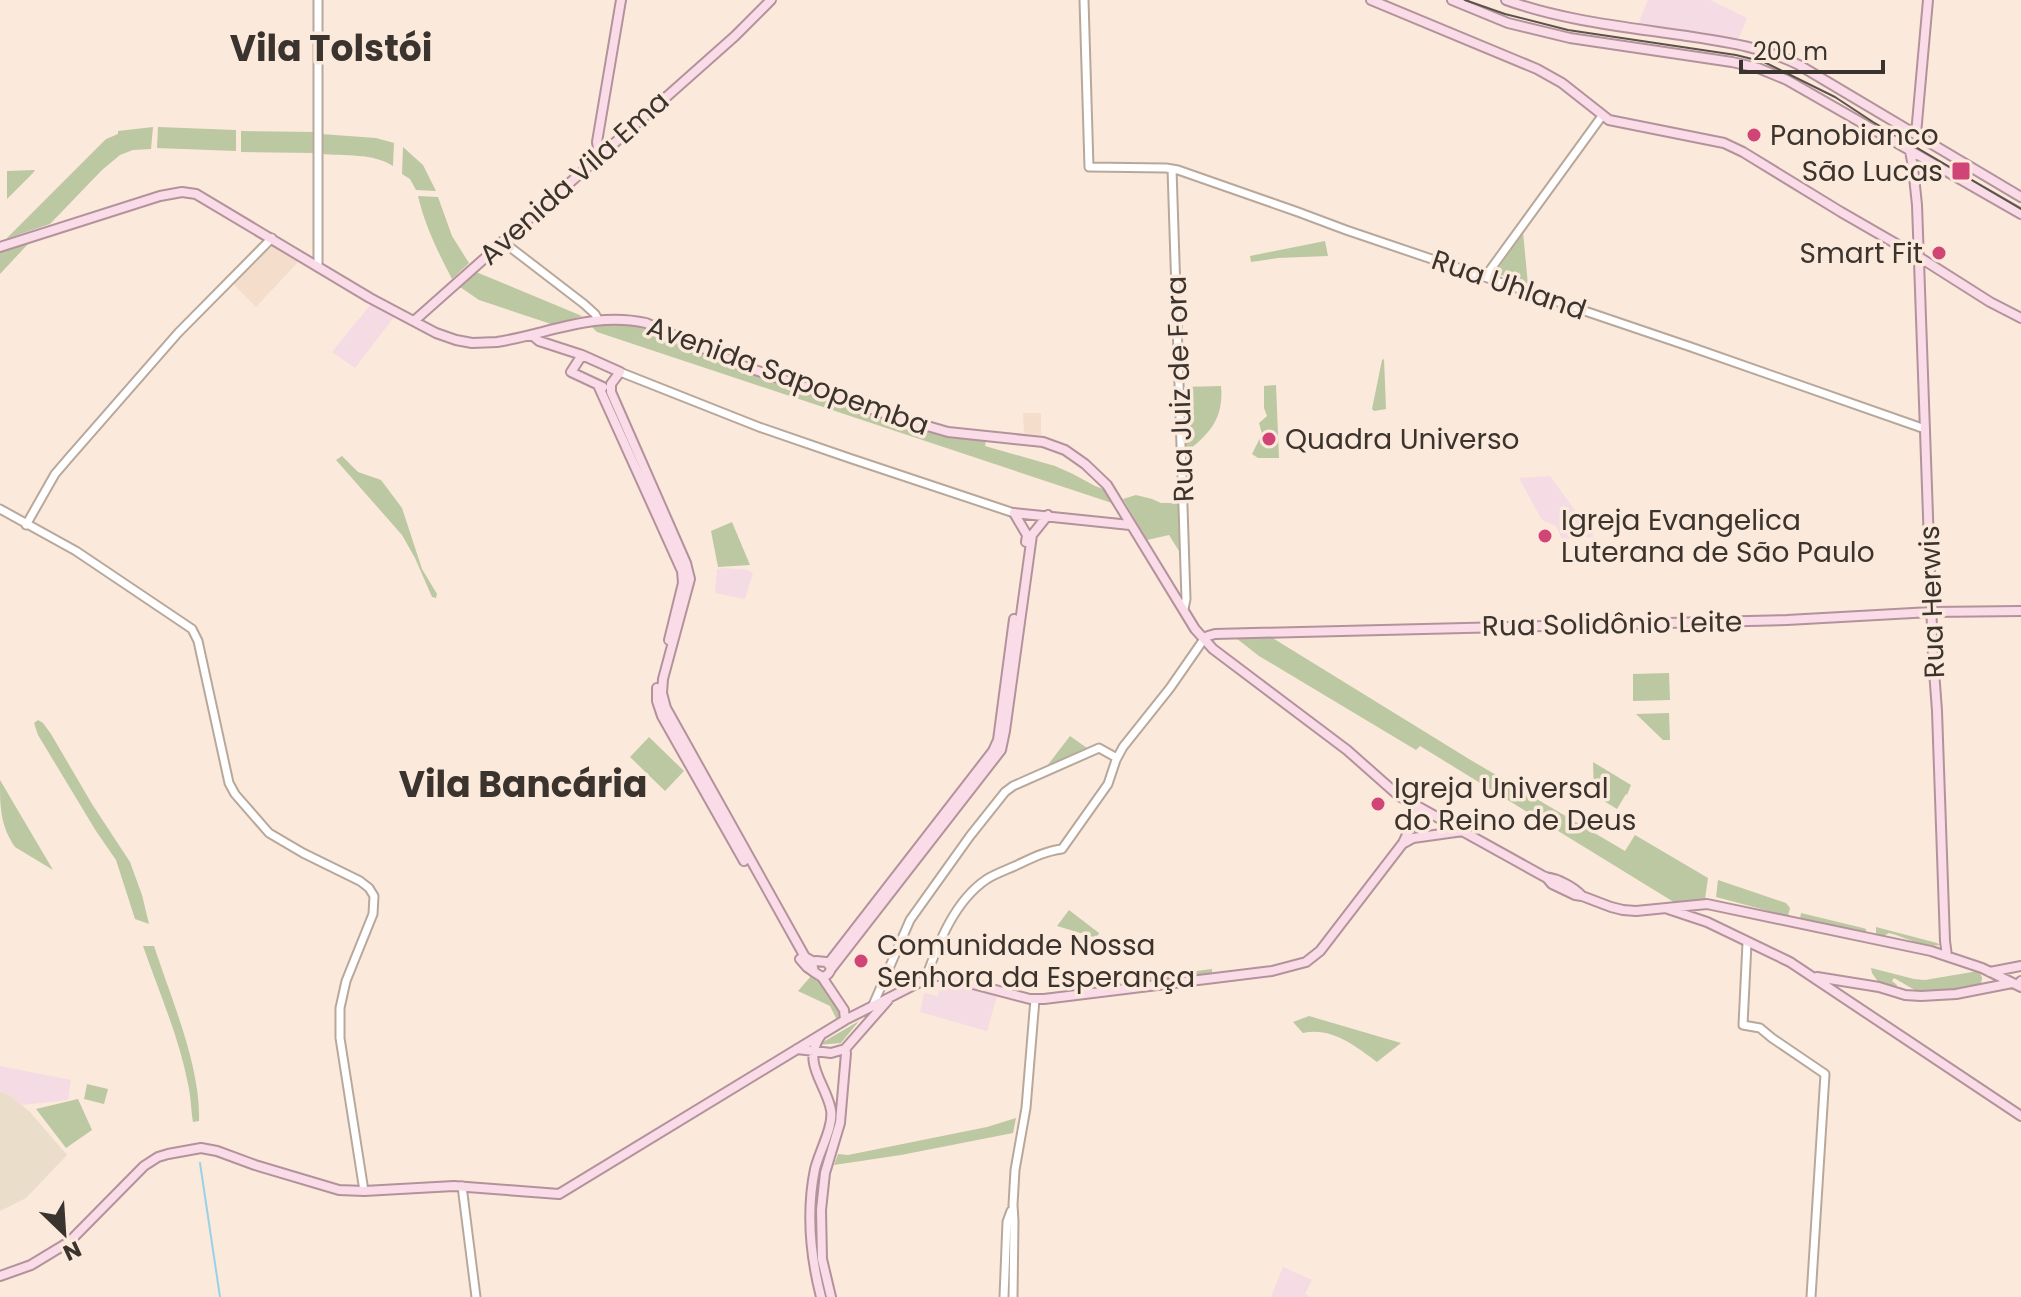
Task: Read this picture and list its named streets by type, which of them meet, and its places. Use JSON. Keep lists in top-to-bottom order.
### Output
{
  "streets": {
    "main road": [
      "Avenida Vila Ema",
      "Avenida Sapopemba",
      "Rua Herwis",
      "Rua Solidônio Leite"
    ],
    "street": ["Rua Uhland", "Rua Juiz de Fora"]
  },
  "crossings": [
    ["Avenida Vila Ema", "Avenida Sapopemba"],
    ["Rua Uhland", "Rua Juiz de Fora"],
    ["Rua Uhland", "Rua Herwis"],
    ["Avenida Sapopemba", "Rua Juiz de Fora"],
    ["Avenida Sapopemba", "Rua Herwis"],
    ["Avenida Sapopemba", "Rua Solidônio Leite"],
    ["Rua Herwis", "Rua Solidônio Leite"]
  ],
  "districts": ["Vila Tolstói", "Vila Bancária"],
  "places": {
    "other": [
      "Panobianco",
      "Smart Fit",
      "Quadra Universo",
      "Igreja Evangelica Luterana de São Paulo",
      "Igreja Universal do Reino de Deus",
      "Comunidade Nossa Senhora da Esperança"
    ],
    "transit": ["São Lucas"]
  },
  "scale_bar": "200 m",
  "north": "bottom right"
}
